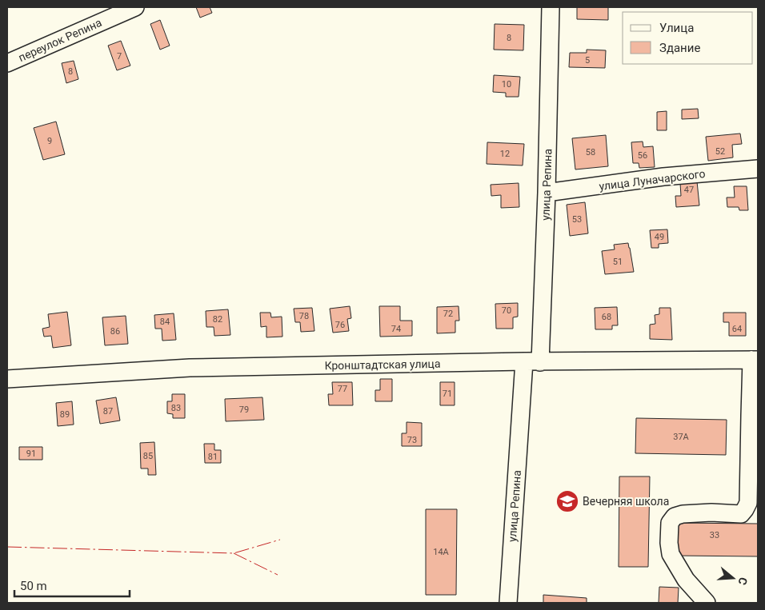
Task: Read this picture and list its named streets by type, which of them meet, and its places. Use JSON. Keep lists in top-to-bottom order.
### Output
{
  "streets": {
    "street": [
      "переулок Репина",
      "улица Луначарского",
      "улица Репина",
      "Кронштадтская улица"
    ]
  },
  "crossings": [
    ["улица Луначарского", "улица Репина"],
    ["улица Репина", "Кронштадтская улица"]
  ],
  "places": {
    "school or university": ["Вечерняя школа"]
  },
  "house_numbers": [
    "8",
    "7",
    "5",
    "8",
    "10",
    "9",
    "52",
    "58",
    "12",
    "56",
    "47",
    "53",
    "49",
    "51",
    "70",
    "72",
    "78",
    "68",
    "82",
    "84",
    "76",
    "74",
    "64",
    "86",
    "77",
    "71",
    "83",
    "79",
    "87",
    "89",
    "37А",
    "73",
    "91",
    "85",
    "81",
    "33",
    "14А"
  ],
  "legend": ["Улица", "Здание"],
  "scale_bar": "50 m",
  "north": "right"
}
